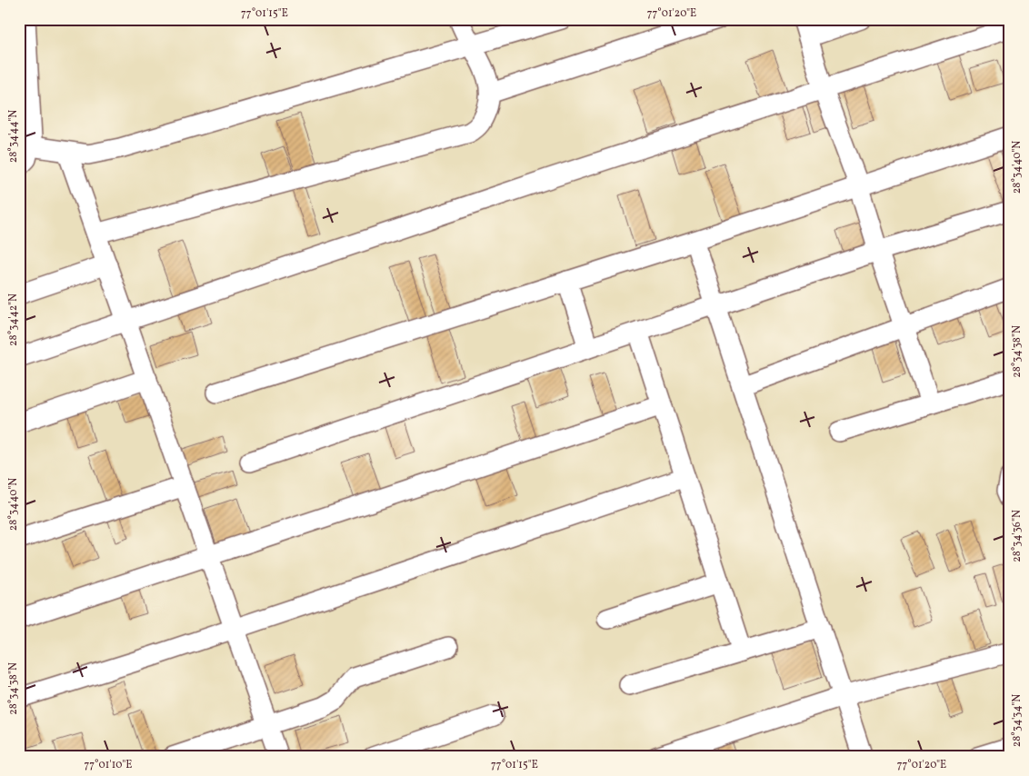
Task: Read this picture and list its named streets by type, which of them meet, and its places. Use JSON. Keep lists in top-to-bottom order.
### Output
{
  "coordinates": [
    "77°01'15\"E",
    "77°01'20\"E",
    "28°34'44\"N",
    "28°34'40\"N",
    "28°34'42\"N",
    "28°34'38\"N",
    "28°34'36\"N",
    "28°34'34\"N",
    "77°01'10\"E"
  ]
}
